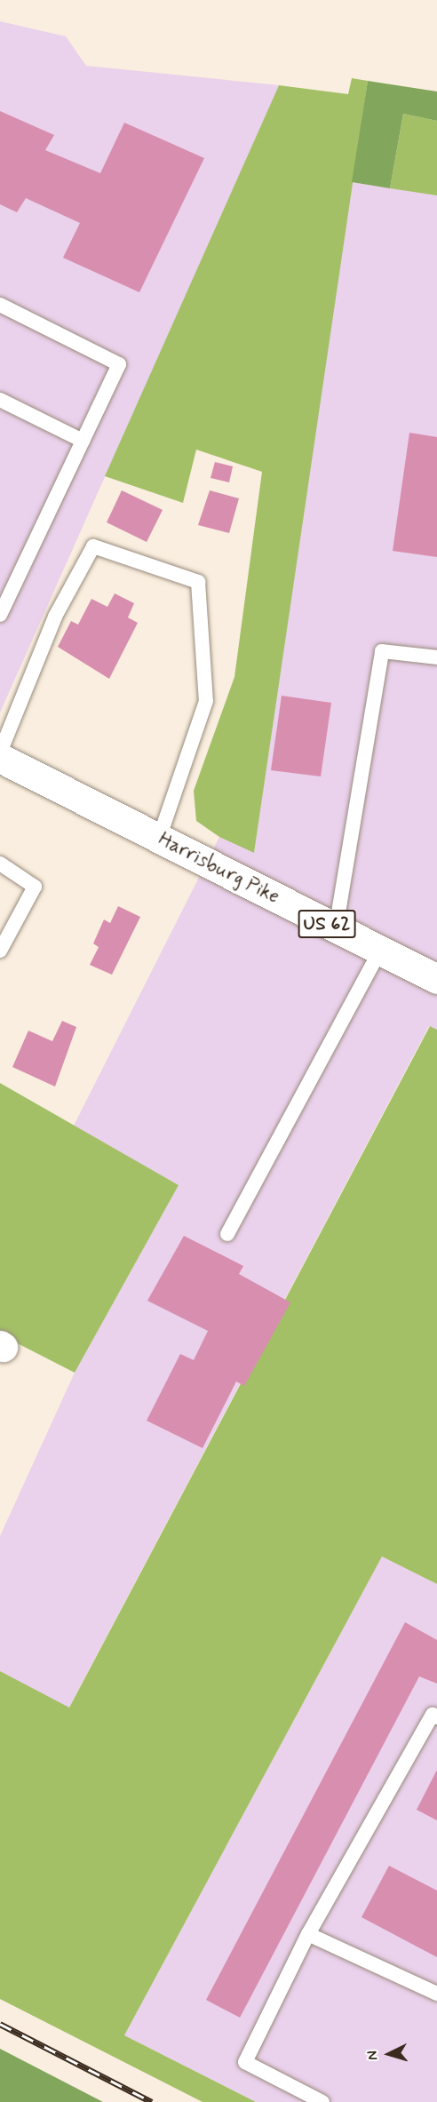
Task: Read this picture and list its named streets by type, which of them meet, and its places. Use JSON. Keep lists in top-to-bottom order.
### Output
{
  "streets": {
    "main road": ["Harrisburg Pike", "US 62"]
  },
  "north": "left"
}
